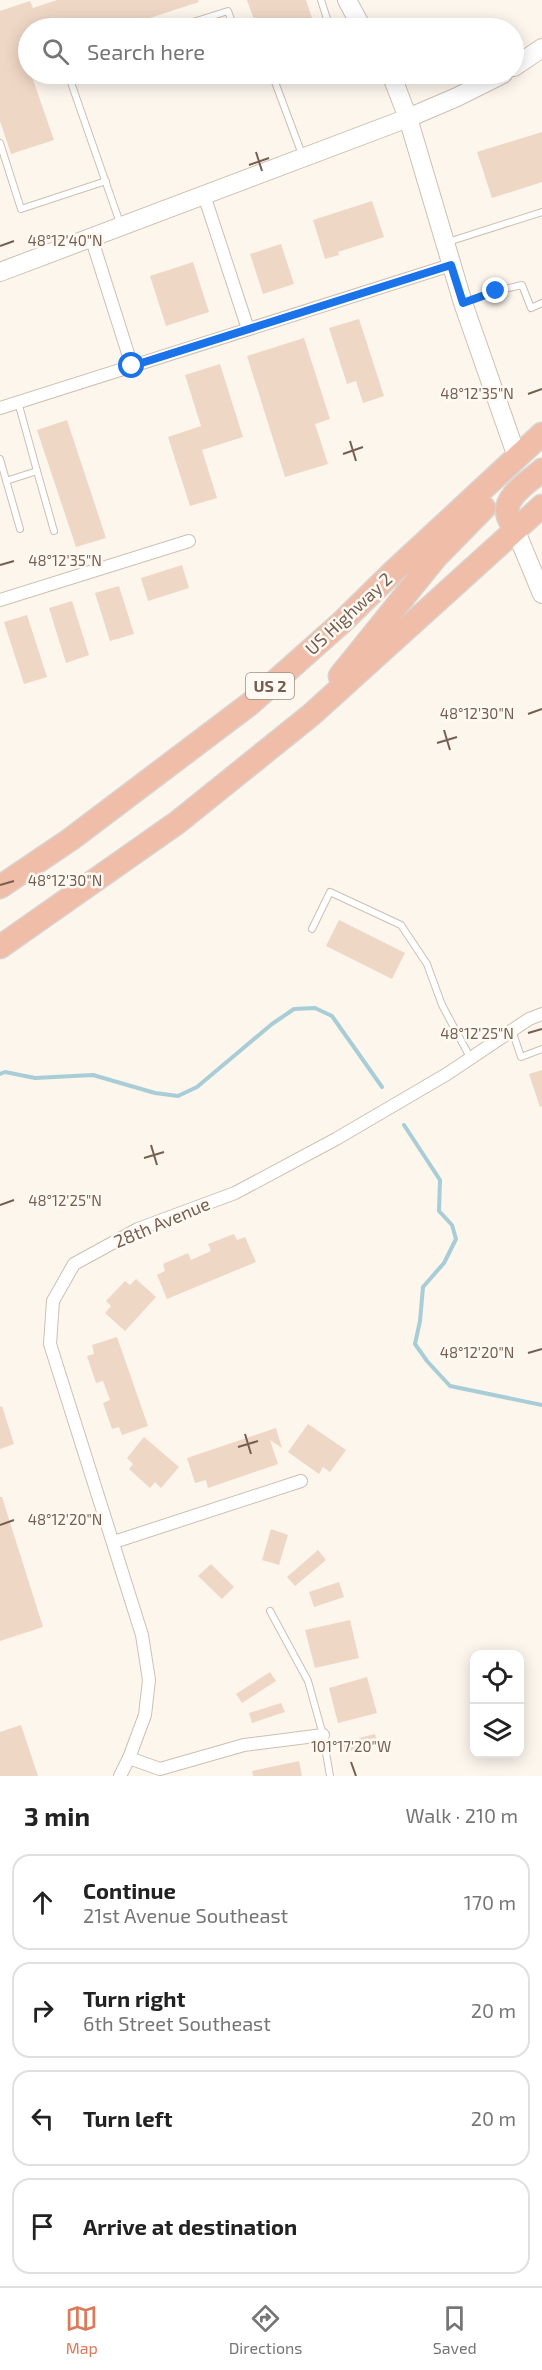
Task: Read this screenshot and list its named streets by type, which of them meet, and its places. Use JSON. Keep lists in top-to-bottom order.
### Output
{
  "streets": {
    "highway": ["US Highway 2", "US 2"],
    "street": ["28th Avenue"]
  },
  "page": {
    "search": "Search here",
    "heading": ["3 min", "Walk · 210 m"],
    "list": [
      ["Continue", "21st Avenue Southeast", "170 m"],
      ["Turn right", "6th Street Southeast", "20 m"],
      ["Turn left", "20 m"],
      "Arrive at destination"
    ],
    "nav": ["Map", "Directions", "Saved"]
  },
  "coordinates": [
    "48°12'40\"N",
    "48°12'35\"N",
    "48°12'30\"N",
    "48°12'25\"N",
    "48°12'20\"N",
    "101°17'20\"W"
  ]
}
